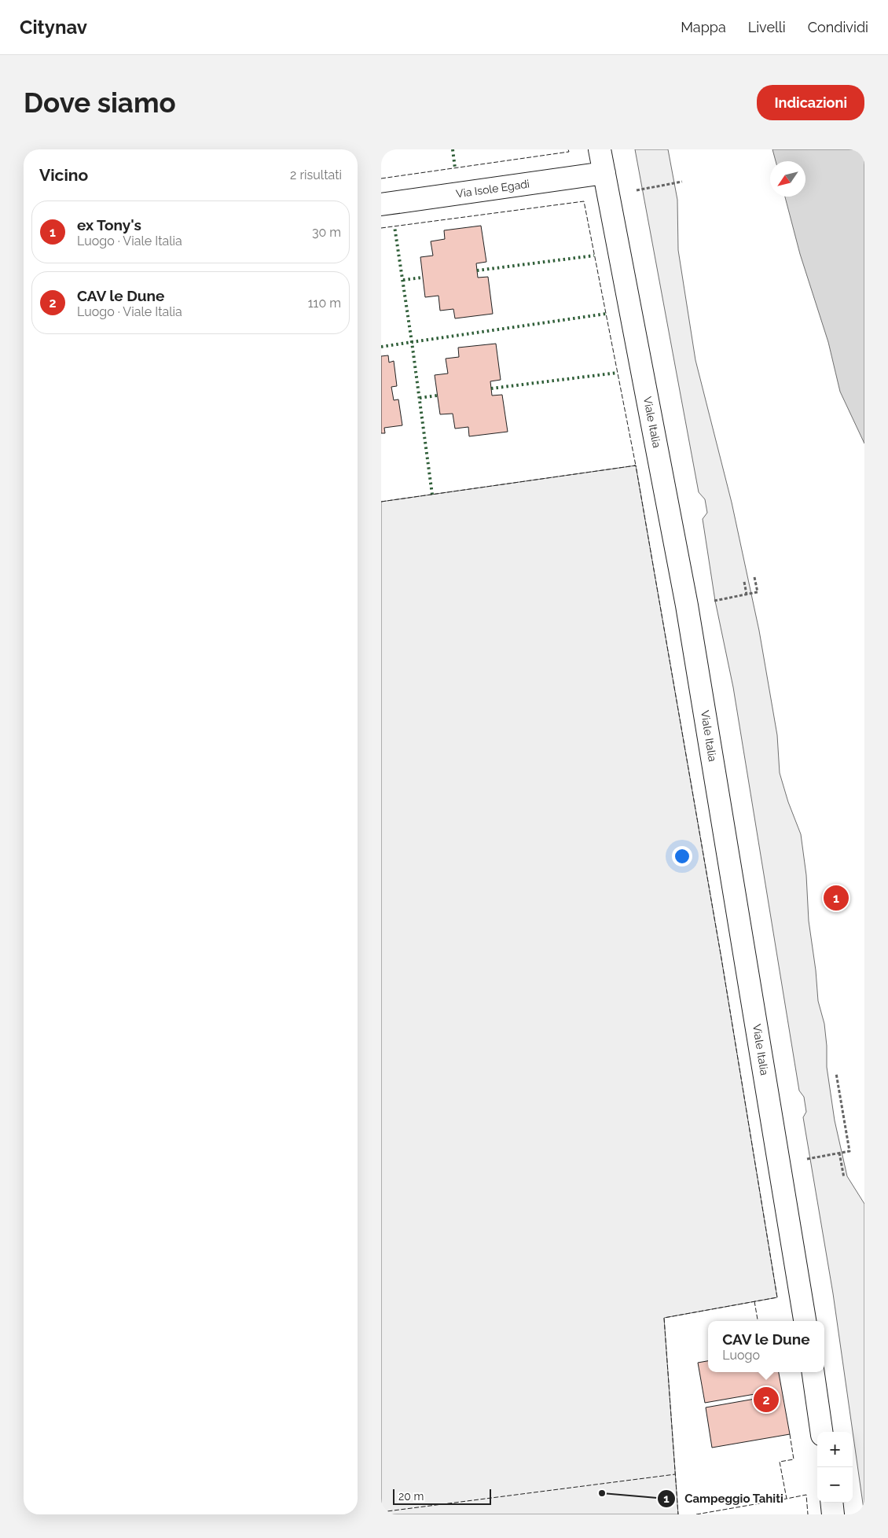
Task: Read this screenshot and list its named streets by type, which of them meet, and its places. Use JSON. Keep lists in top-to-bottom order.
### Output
{
  "streets": {
    "street": ["Via Isole Egadi", "Viale Italia"]
  },
  "crossings": [
    ["Via Isole Egadi", "Viale Italia"]
  ],
  "places": ["Campeggio Tahiti"],
  "scale_bar": "20 m",
  "north": "bottom left",
  "page": {
    "header": "Citynav",
    "nav": ["Mappa", "Livelli", "Condividi"],
    "buttons": "Indicazioni",
    "title": "Dove siamo",
    "heading": ["Vicino", "2 risultati"],
    "list": [
      {
        "mark": "1",
        "name": "ex Tony's",
        "note": "Luogo · Viale Italia",
        "value": "30 m"
      },
      {
        "mark": "2",
        "name": "CAV le Dune",
        "note": "Luogo · Viale Italia",
        "value": "110 m"
      }
    ],
    "pins": ["1", "2"],
    "popup": ["CAV le Dune", "Luogo"],
    "map_buttons": ["+", "−"],
    "scale": "20 m"
  }
}
